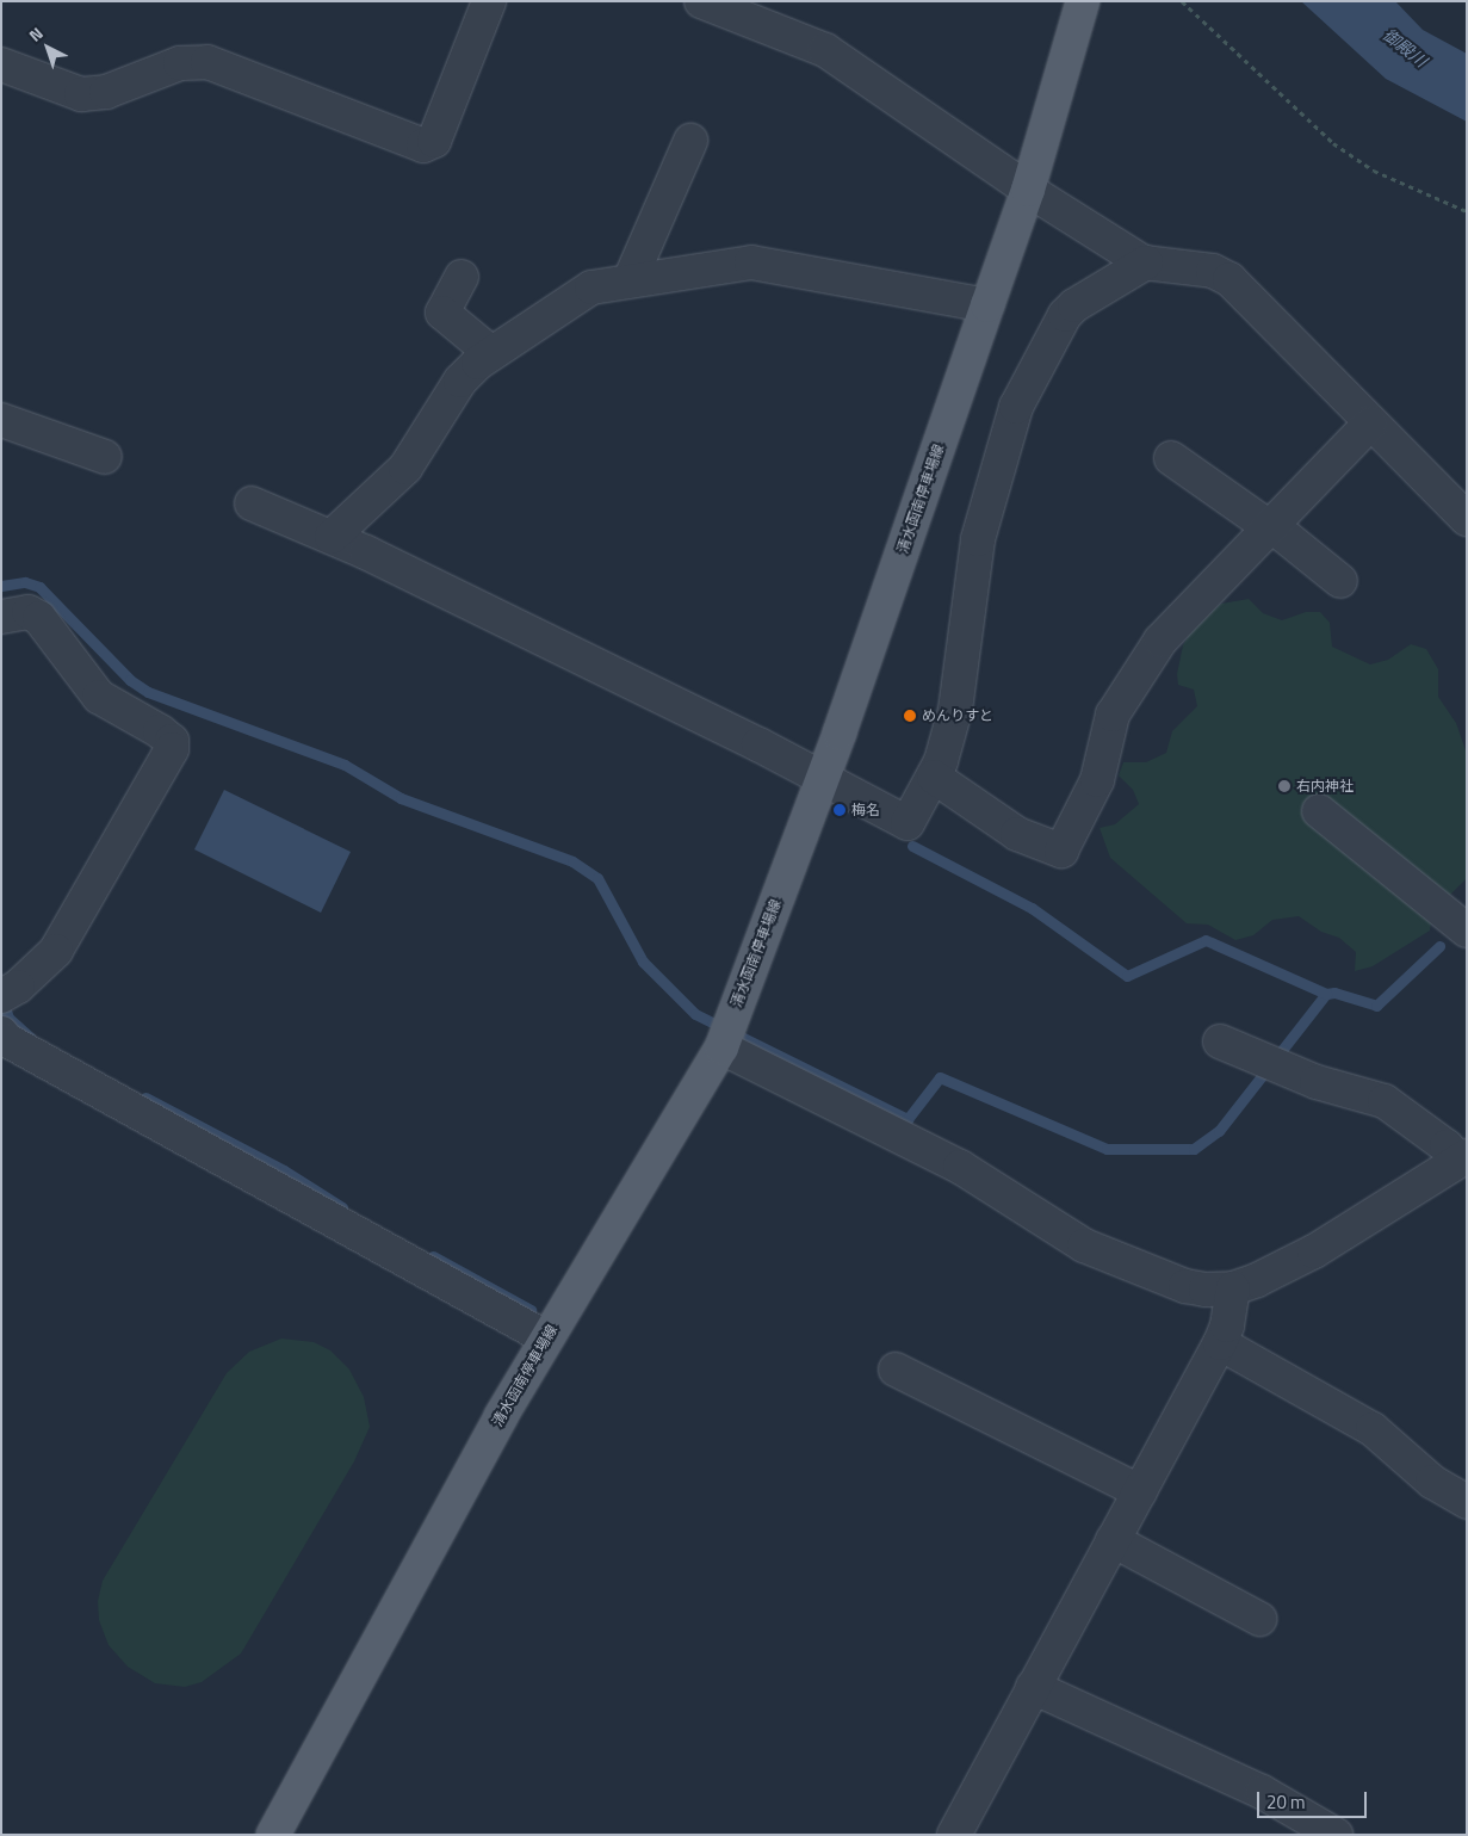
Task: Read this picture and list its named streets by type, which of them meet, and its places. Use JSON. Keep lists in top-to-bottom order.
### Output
{
  "streets": {
    "main road": ["清水函南停車場線"]
  },
  "water": ["御殿川"],
  "places": ["めんりすと", "右内神社", "梅名"],
  "scale_bar": "20 m",
  "north": "top left"
}
